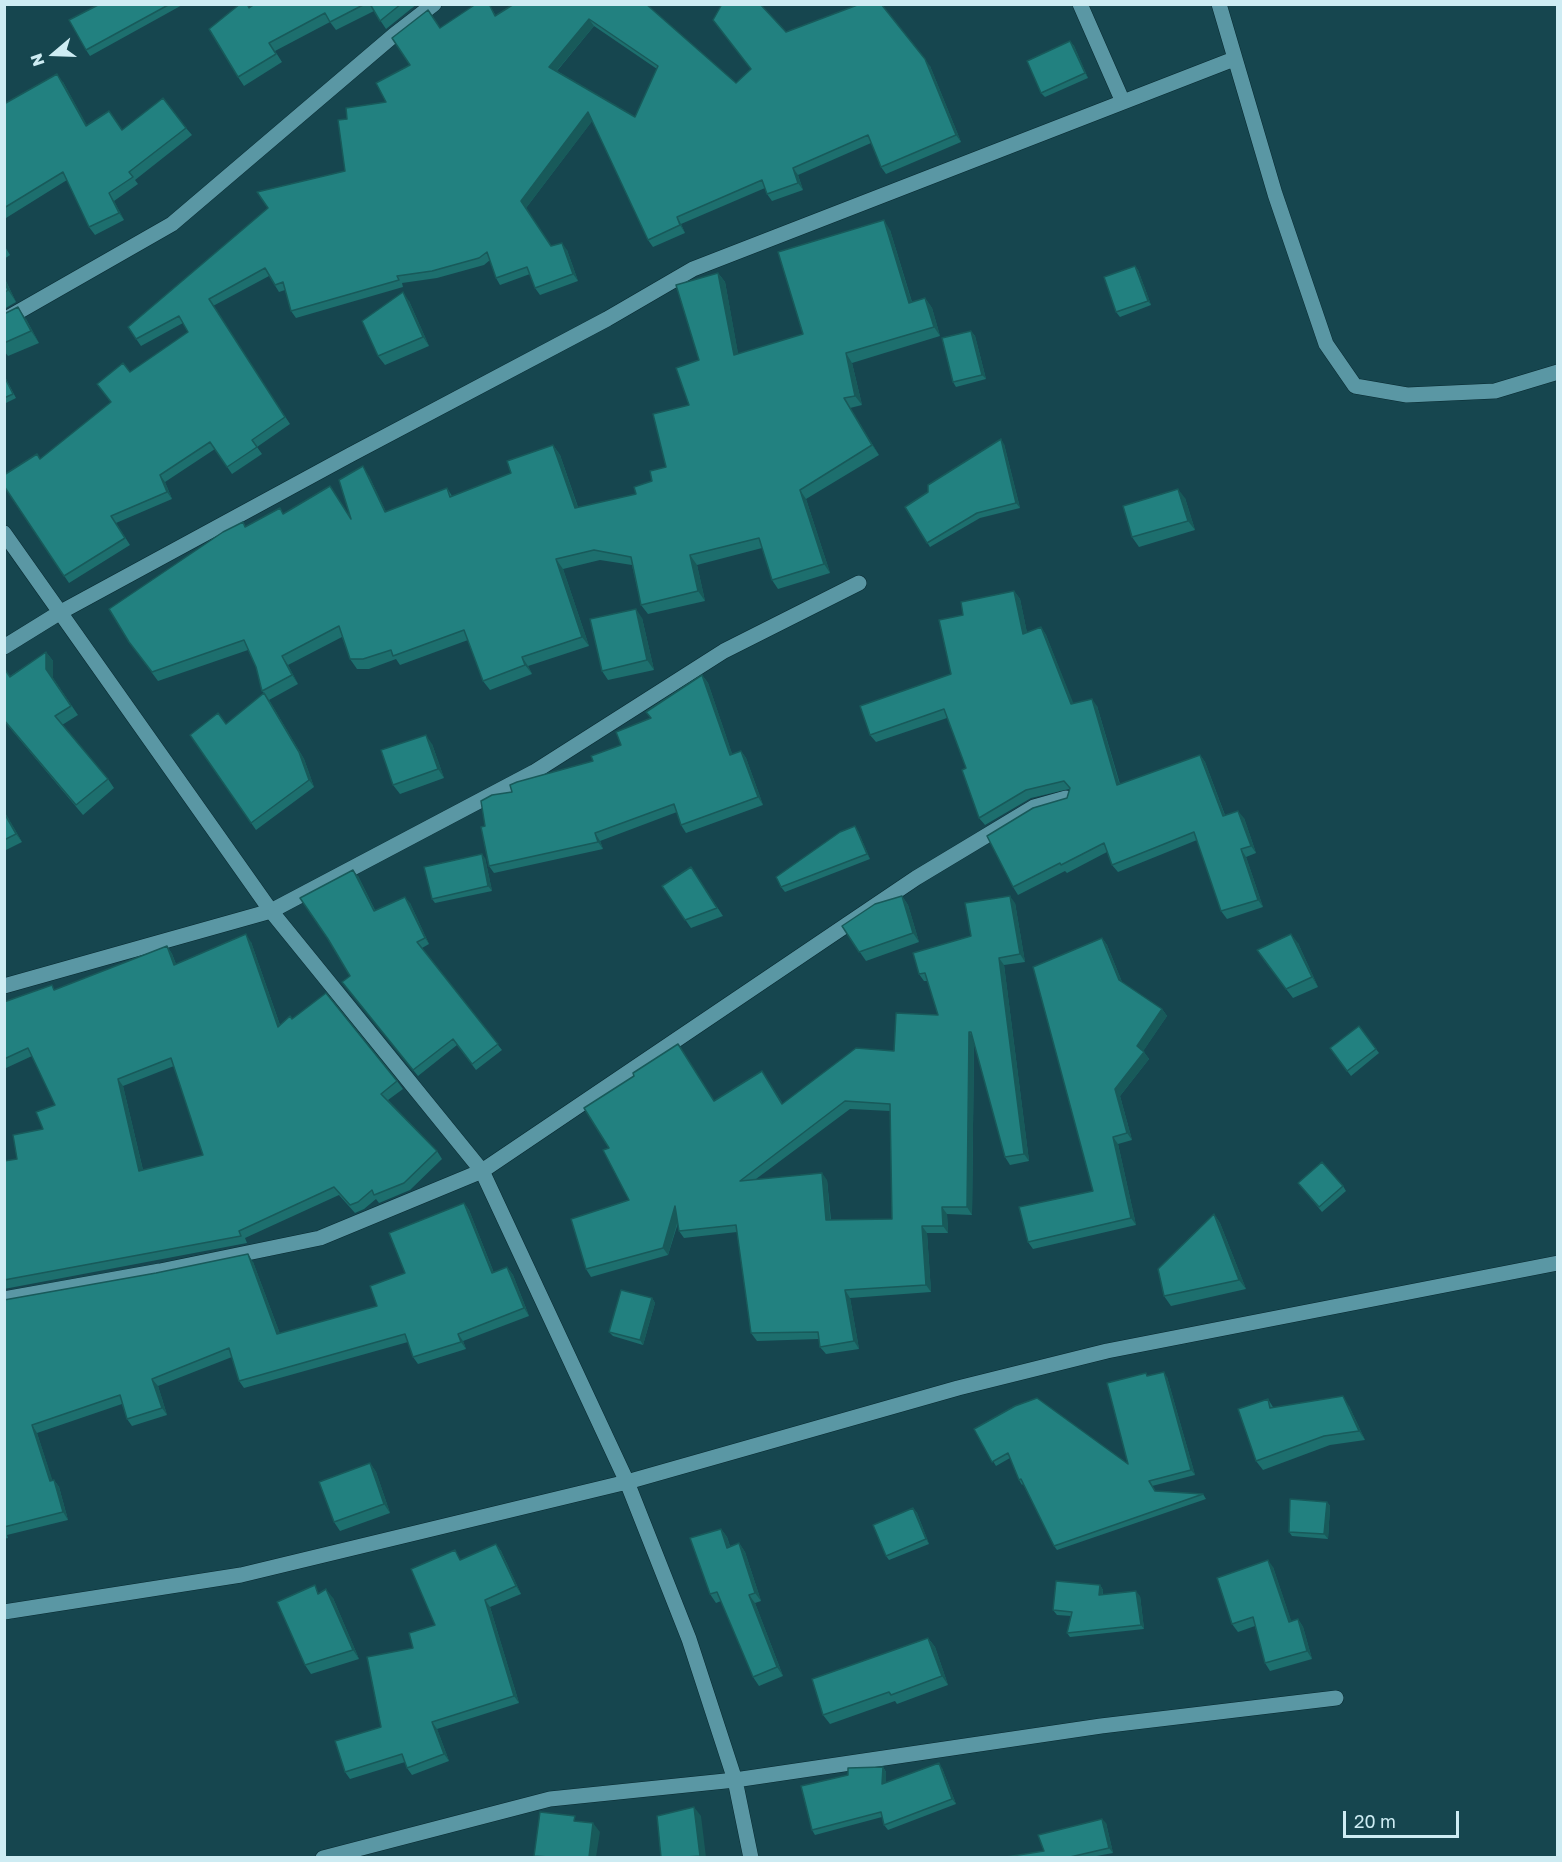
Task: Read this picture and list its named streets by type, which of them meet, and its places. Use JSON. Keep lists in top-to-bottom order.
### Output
{
  "scale_bar": "20 m",
  "north": "left"
}
